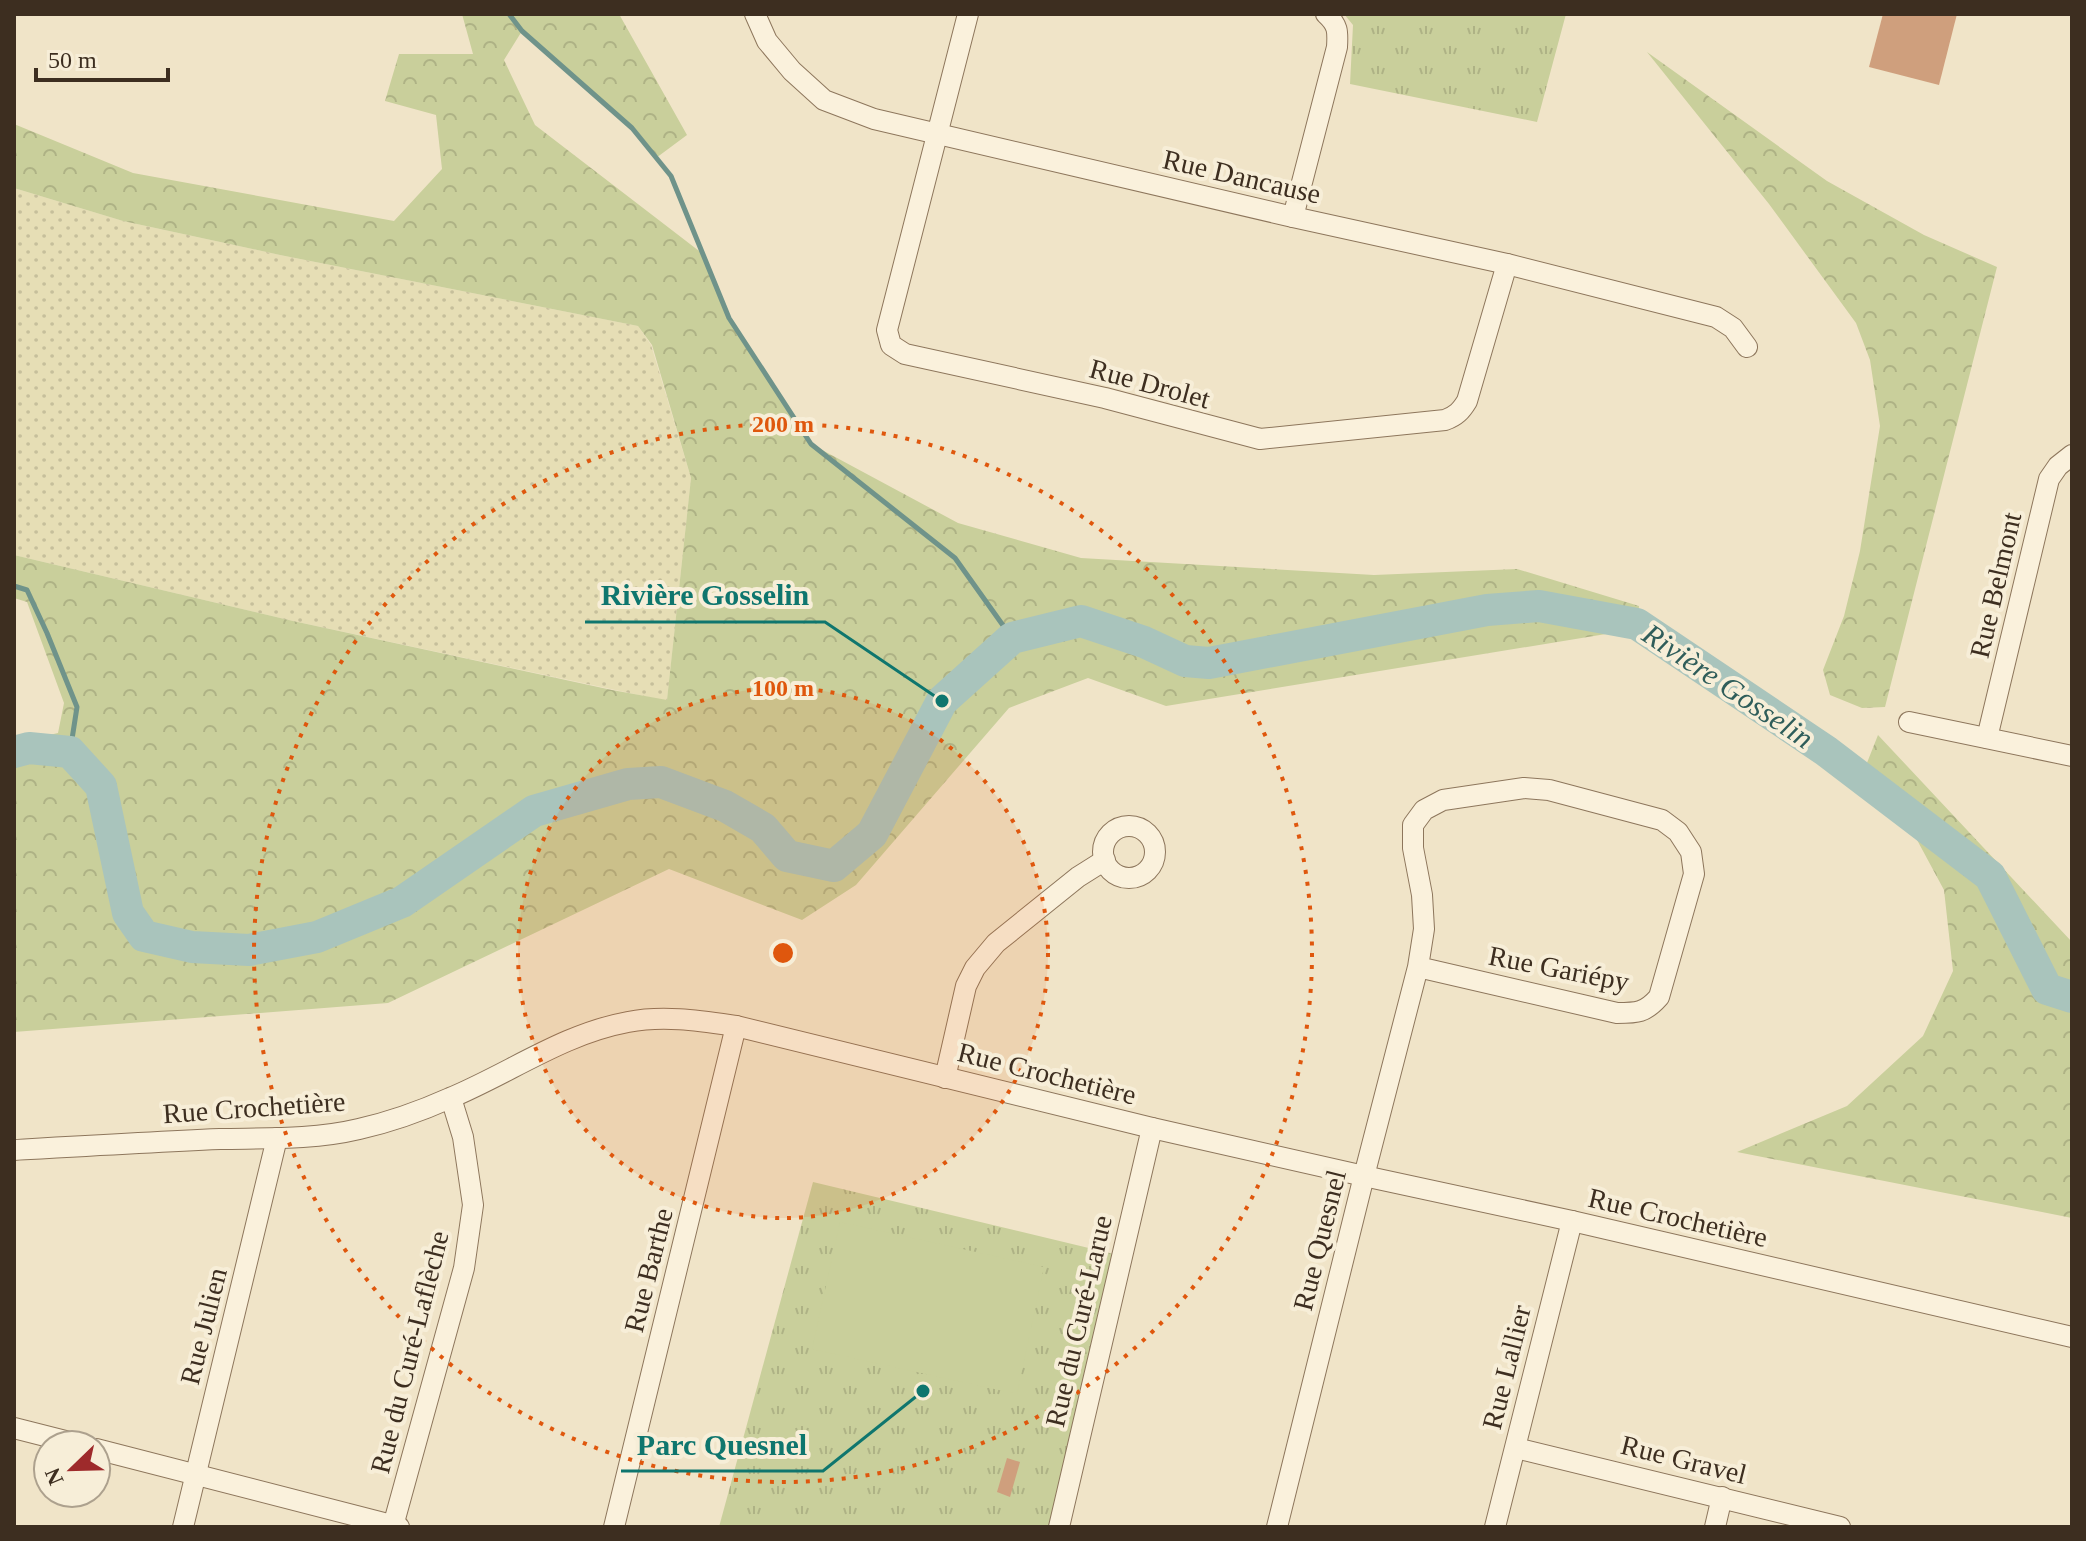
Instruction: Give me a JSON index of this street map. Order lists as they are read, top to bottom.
{
  "streets": {
    "street": [
      "Rue Dancause",
      "Rue Drolet",
      "Rue Belmont",
      "Rue Gariépy",
      "Rue Crochetière",
      "Rue Quesnel",
      "Rue Barthe",
      "Rue du Curé-Larue",
      "Rue Julien",
      "Rue du Curé-Laflèche",
      "Rue Lallier",
      "Rue Gravel"
    ]
  },
  "crossings": [
    ["Rue Dancause", "Rue Drolet"],
    ["Rue Gariépy", "Rue Quesnel"],
    ["Rue Crochetière", "Rue Quesnel"],
    ["Rue Crochetière", "Rue Barthe"],
    ["Rue Crochetière", "Rue du Curé-Larue"],
    ["Rue Crochetière", "Rue Julien"],
    ["Rue Crochetière", "Rue du Curé-Laflèche"],
    ["Rue Crochetière", "Rue Lallier"],
    ["Rue Lallier", "Rue Gravel"]
  ],
  "water": ["Rivière Gosselin"],
  "places": ["Rivière Gosselin", "Parc Quesnel"],
  "scale_bar": "50 m",
  "north": "bottom left",
  "rings": ["200 m", "100 m"]
}
